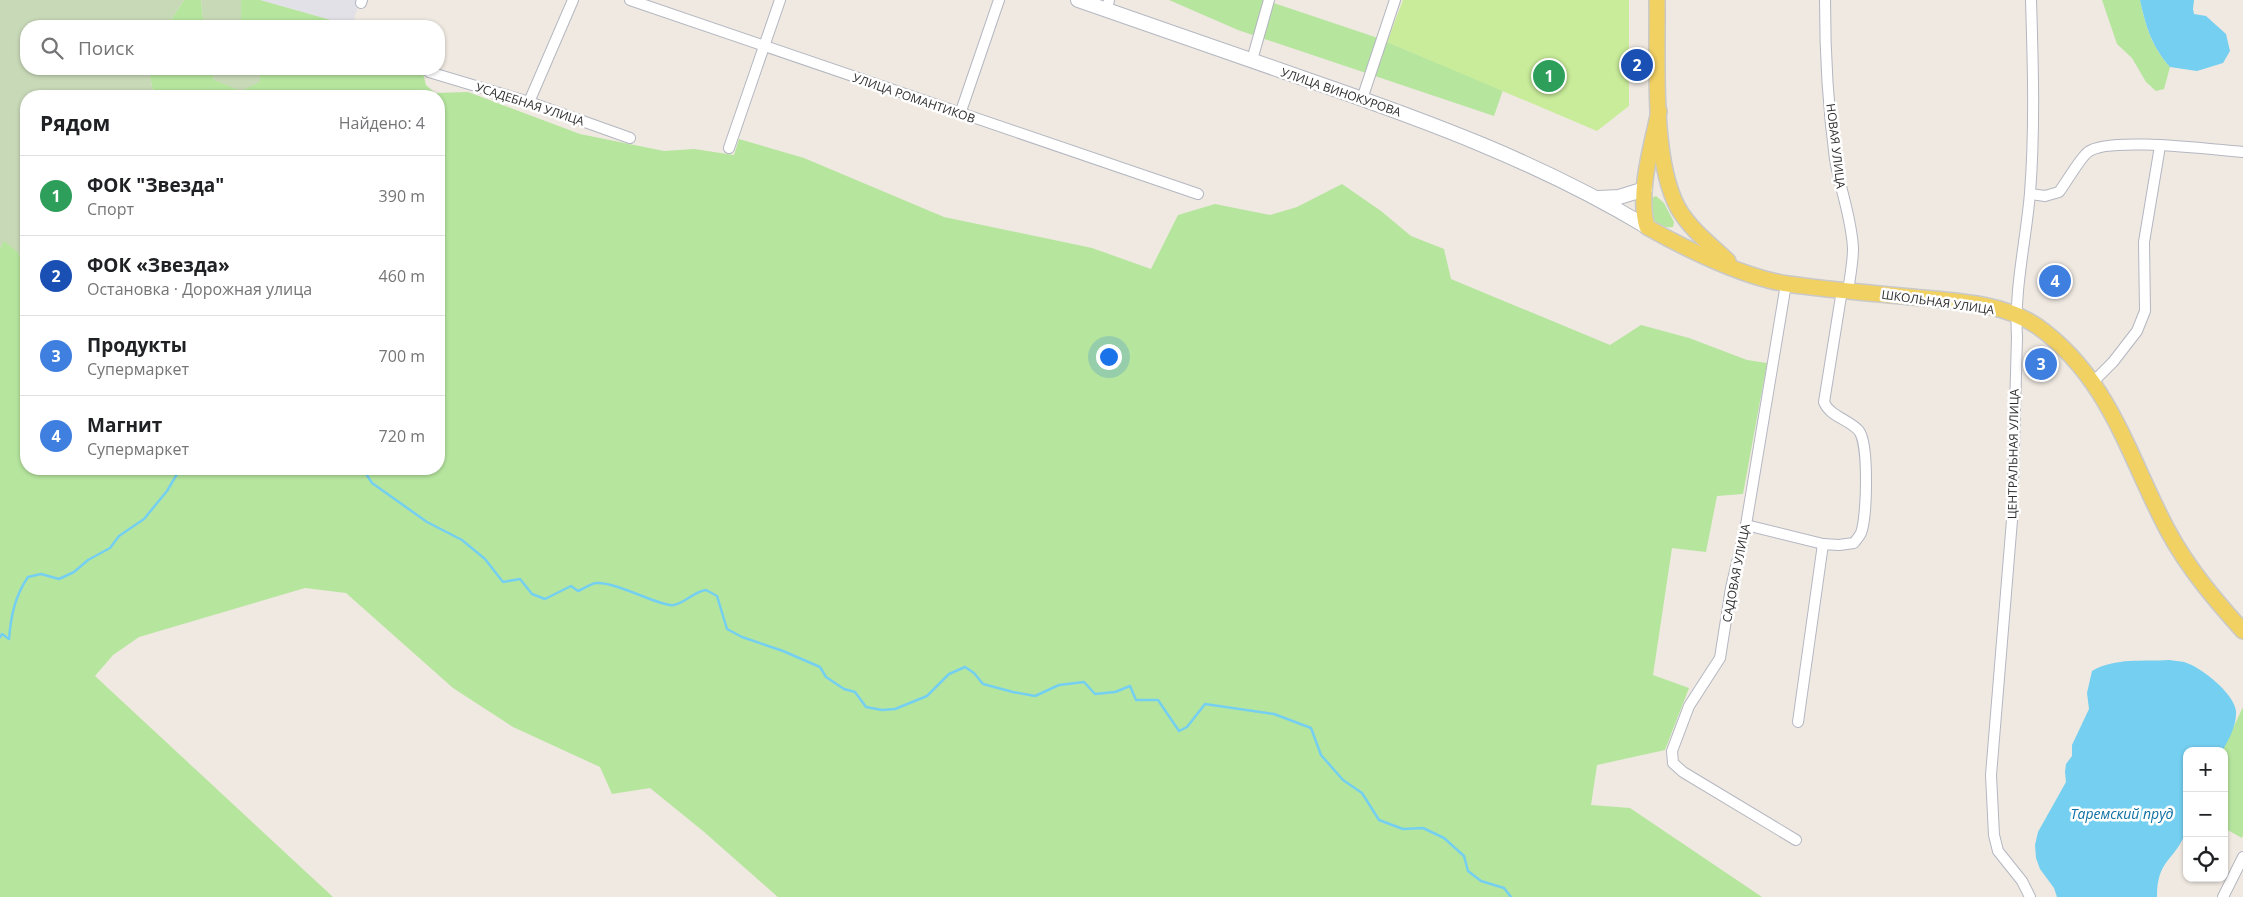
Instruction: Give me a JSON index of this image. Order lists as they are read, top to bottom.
{
  "streets": {
    "main road": ["УЛИЦА ВИНОКУРОВА", "ШКОЛЬНАЯ УЛИЦА"],
    "street": [
      "УЛИЦА РОМАНТИКОВ",
      "УСАДЕБНАЯ УЛИЦА",
      "НОВАЯ УЛИЦА",
      "ЦЕНТРАЛЬНАЯ УЛИЦА",
      "САДОВАЯ УЛИЦА"
    ]
  },
  "crossings": [
    ["НОВАЯ УЛИЦА", "ШКОЛЬНАЯ УЛИЦА"],
    ["ШКОЛЬНАЯ УЛИЦА", "ЦЕНТРАЛЬНАЯ УЛИЦА"],
    ["ШКОЛЬНАЯ УЛИЦА", "САДОВАЯ УЛИЦА"]
  ],
  "water": ["Таремский пруд"],
  "page": {
    "search": "Поиск",
    "pins": [
      "2",
      "1",
      "4",
      "3"
    ],
    "heading": ["Рядом", "Найдено: 4"],
    "list": [
      {
        "mark": "1",
        "name": "ФОК \"Звезда\"",
        "note": "Спорт",
        "value": "390 m"
      },
      {
        "mark": "2",
        "name": "ФОК «Звезда»",
        "note": "Остановка · Дорожная улица",
        "value": "460 m"
      },
      {
        "mark": "3",
        "name": "Продукты",
        "note": "Супермаркет",
        "value": "700 m"
      },
      {
        "mark": "4",
        "name": "Магнит",
        "note": "Супермаркет",
        "value": "720 m"
      }
    ],
    "map_buttons": ["+", "−"]
  }
}
